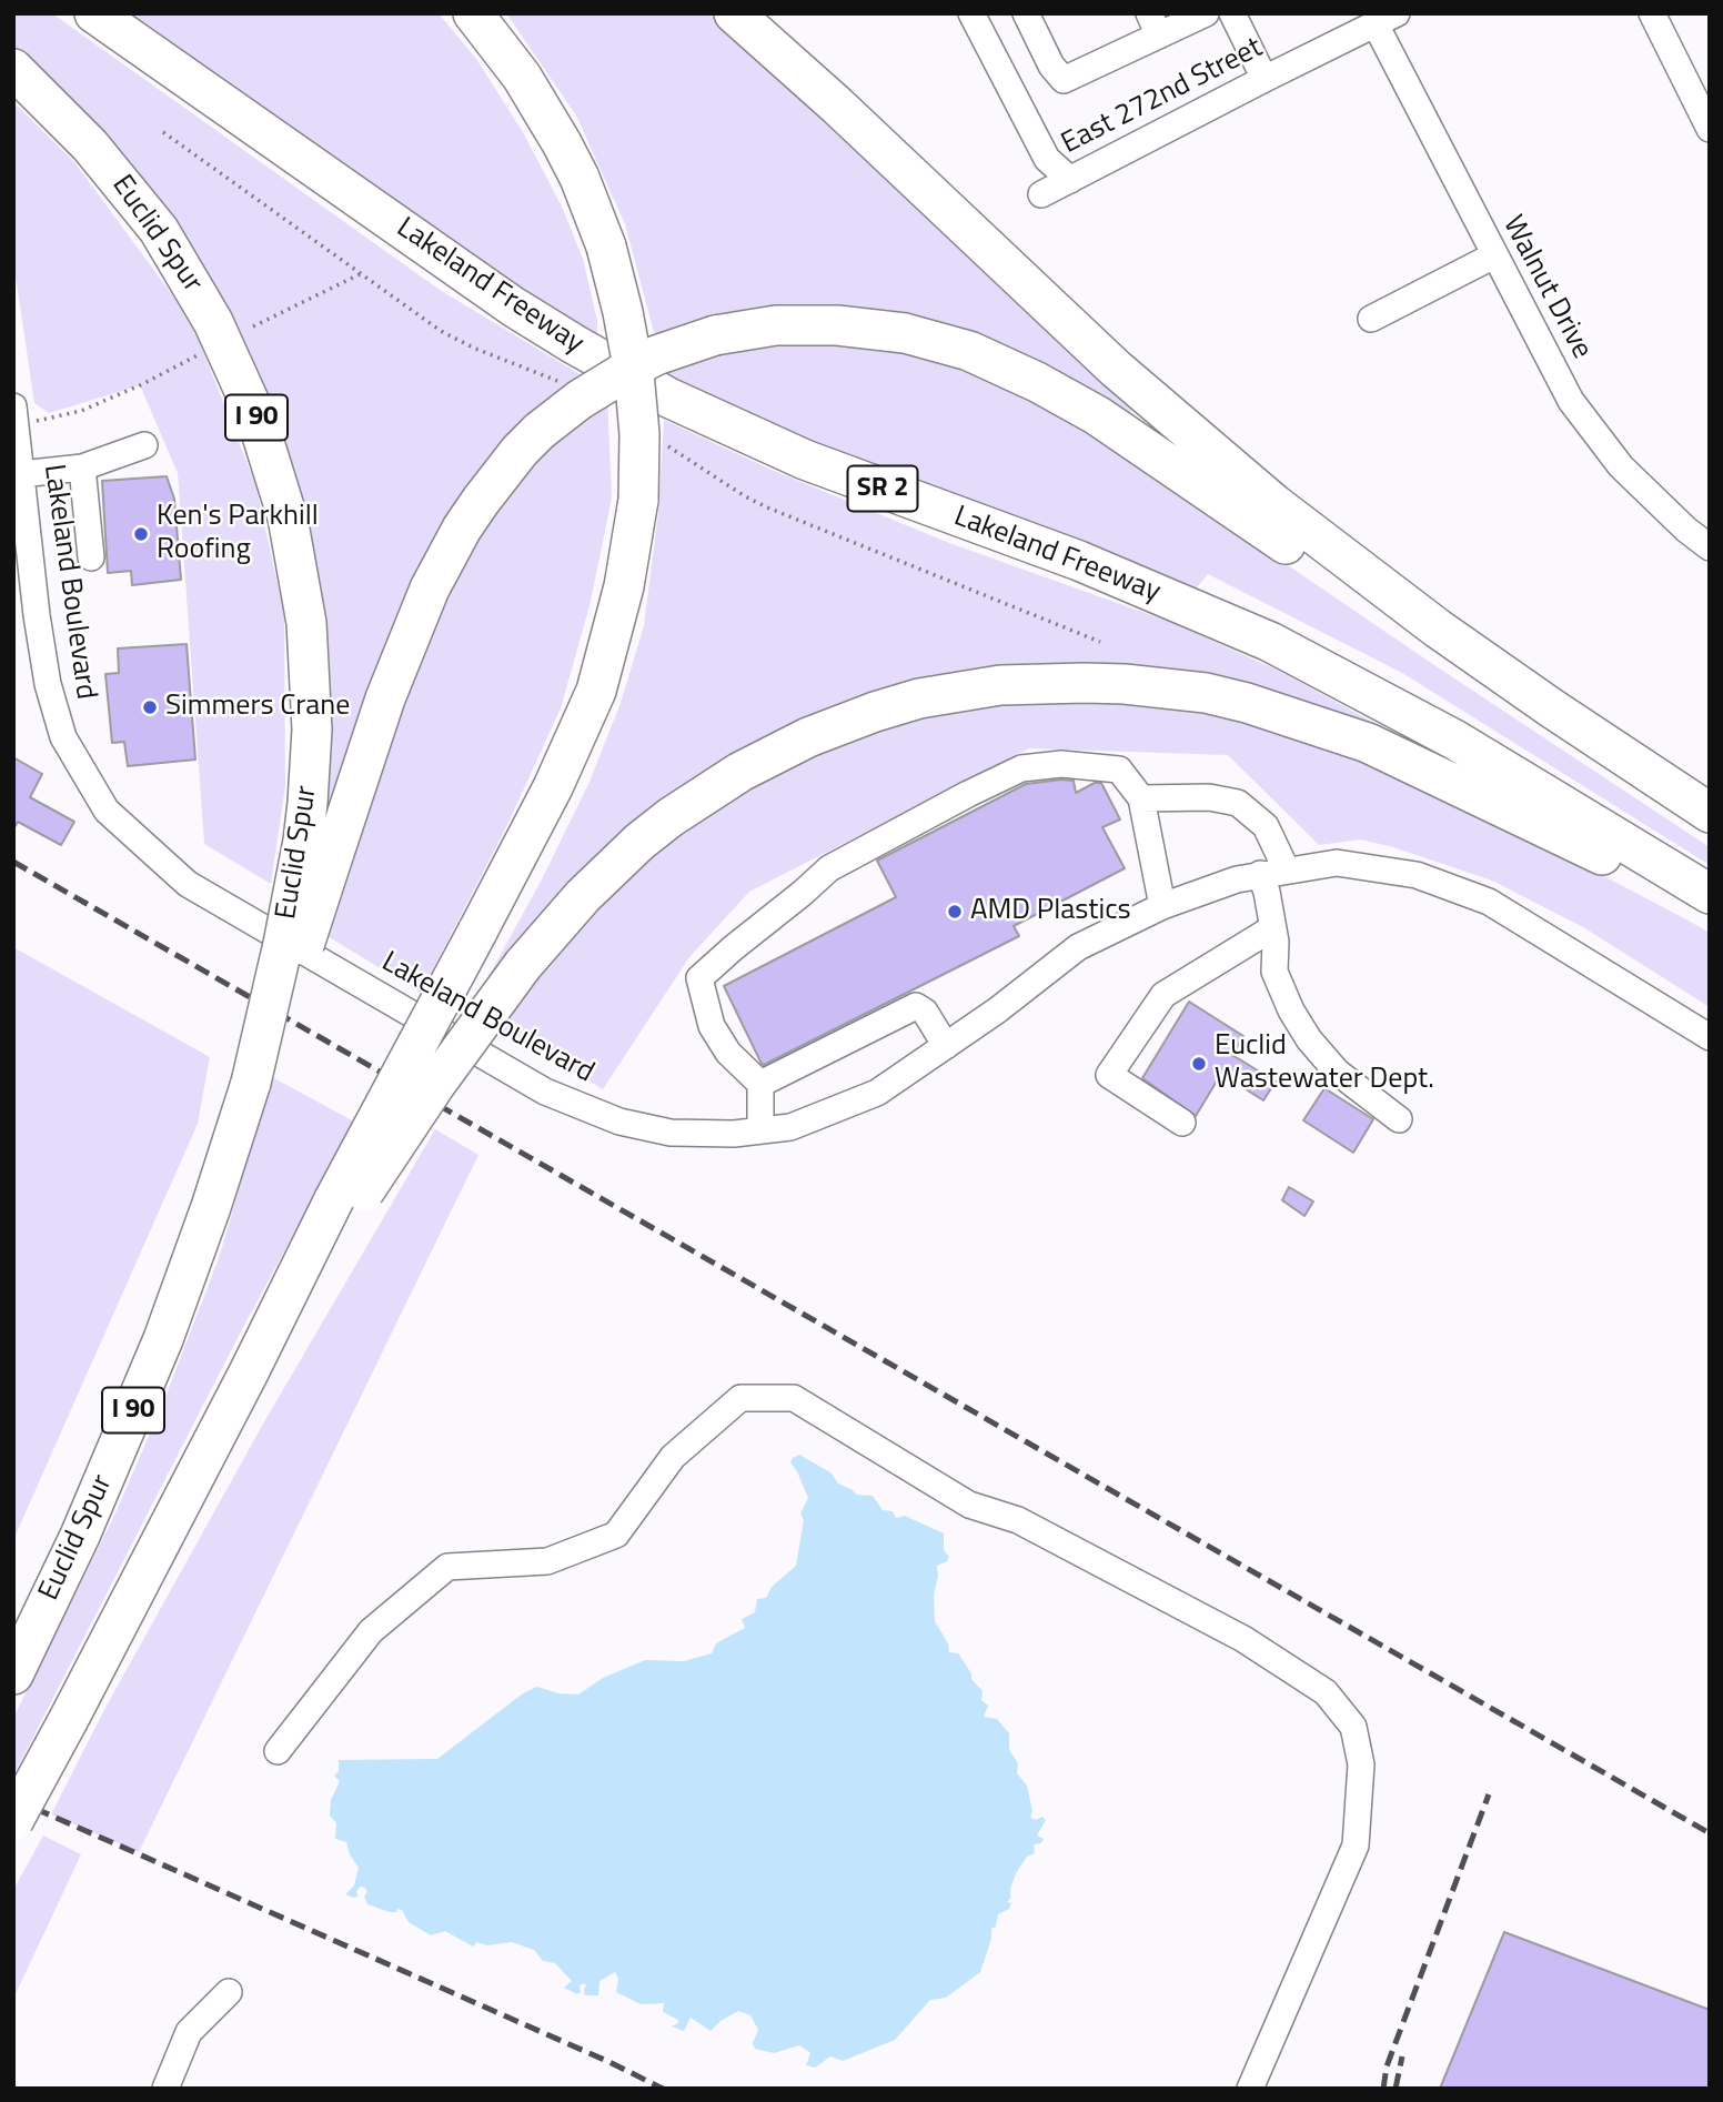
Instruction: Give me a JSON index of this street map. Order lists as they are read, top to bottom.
{
  "streets": {
    "highway": [
      "Euclid Spur",
      "Lakeland Freeway",
      "I 90",
      "SR 2"
    ],
    "street": ["East 272nd Street", "Walnut Drive", "Lakeland Boulevard"]
  },
  "crossings": [
    ["East 272nd Street", "Walnut Drive"]
  ],
  "places": [
    "Ken's Parkhill Roofing",
    "Simmers Crane",
    "AMD Plastics",
    "Euclid Wastewater Dept."
  ]
}
